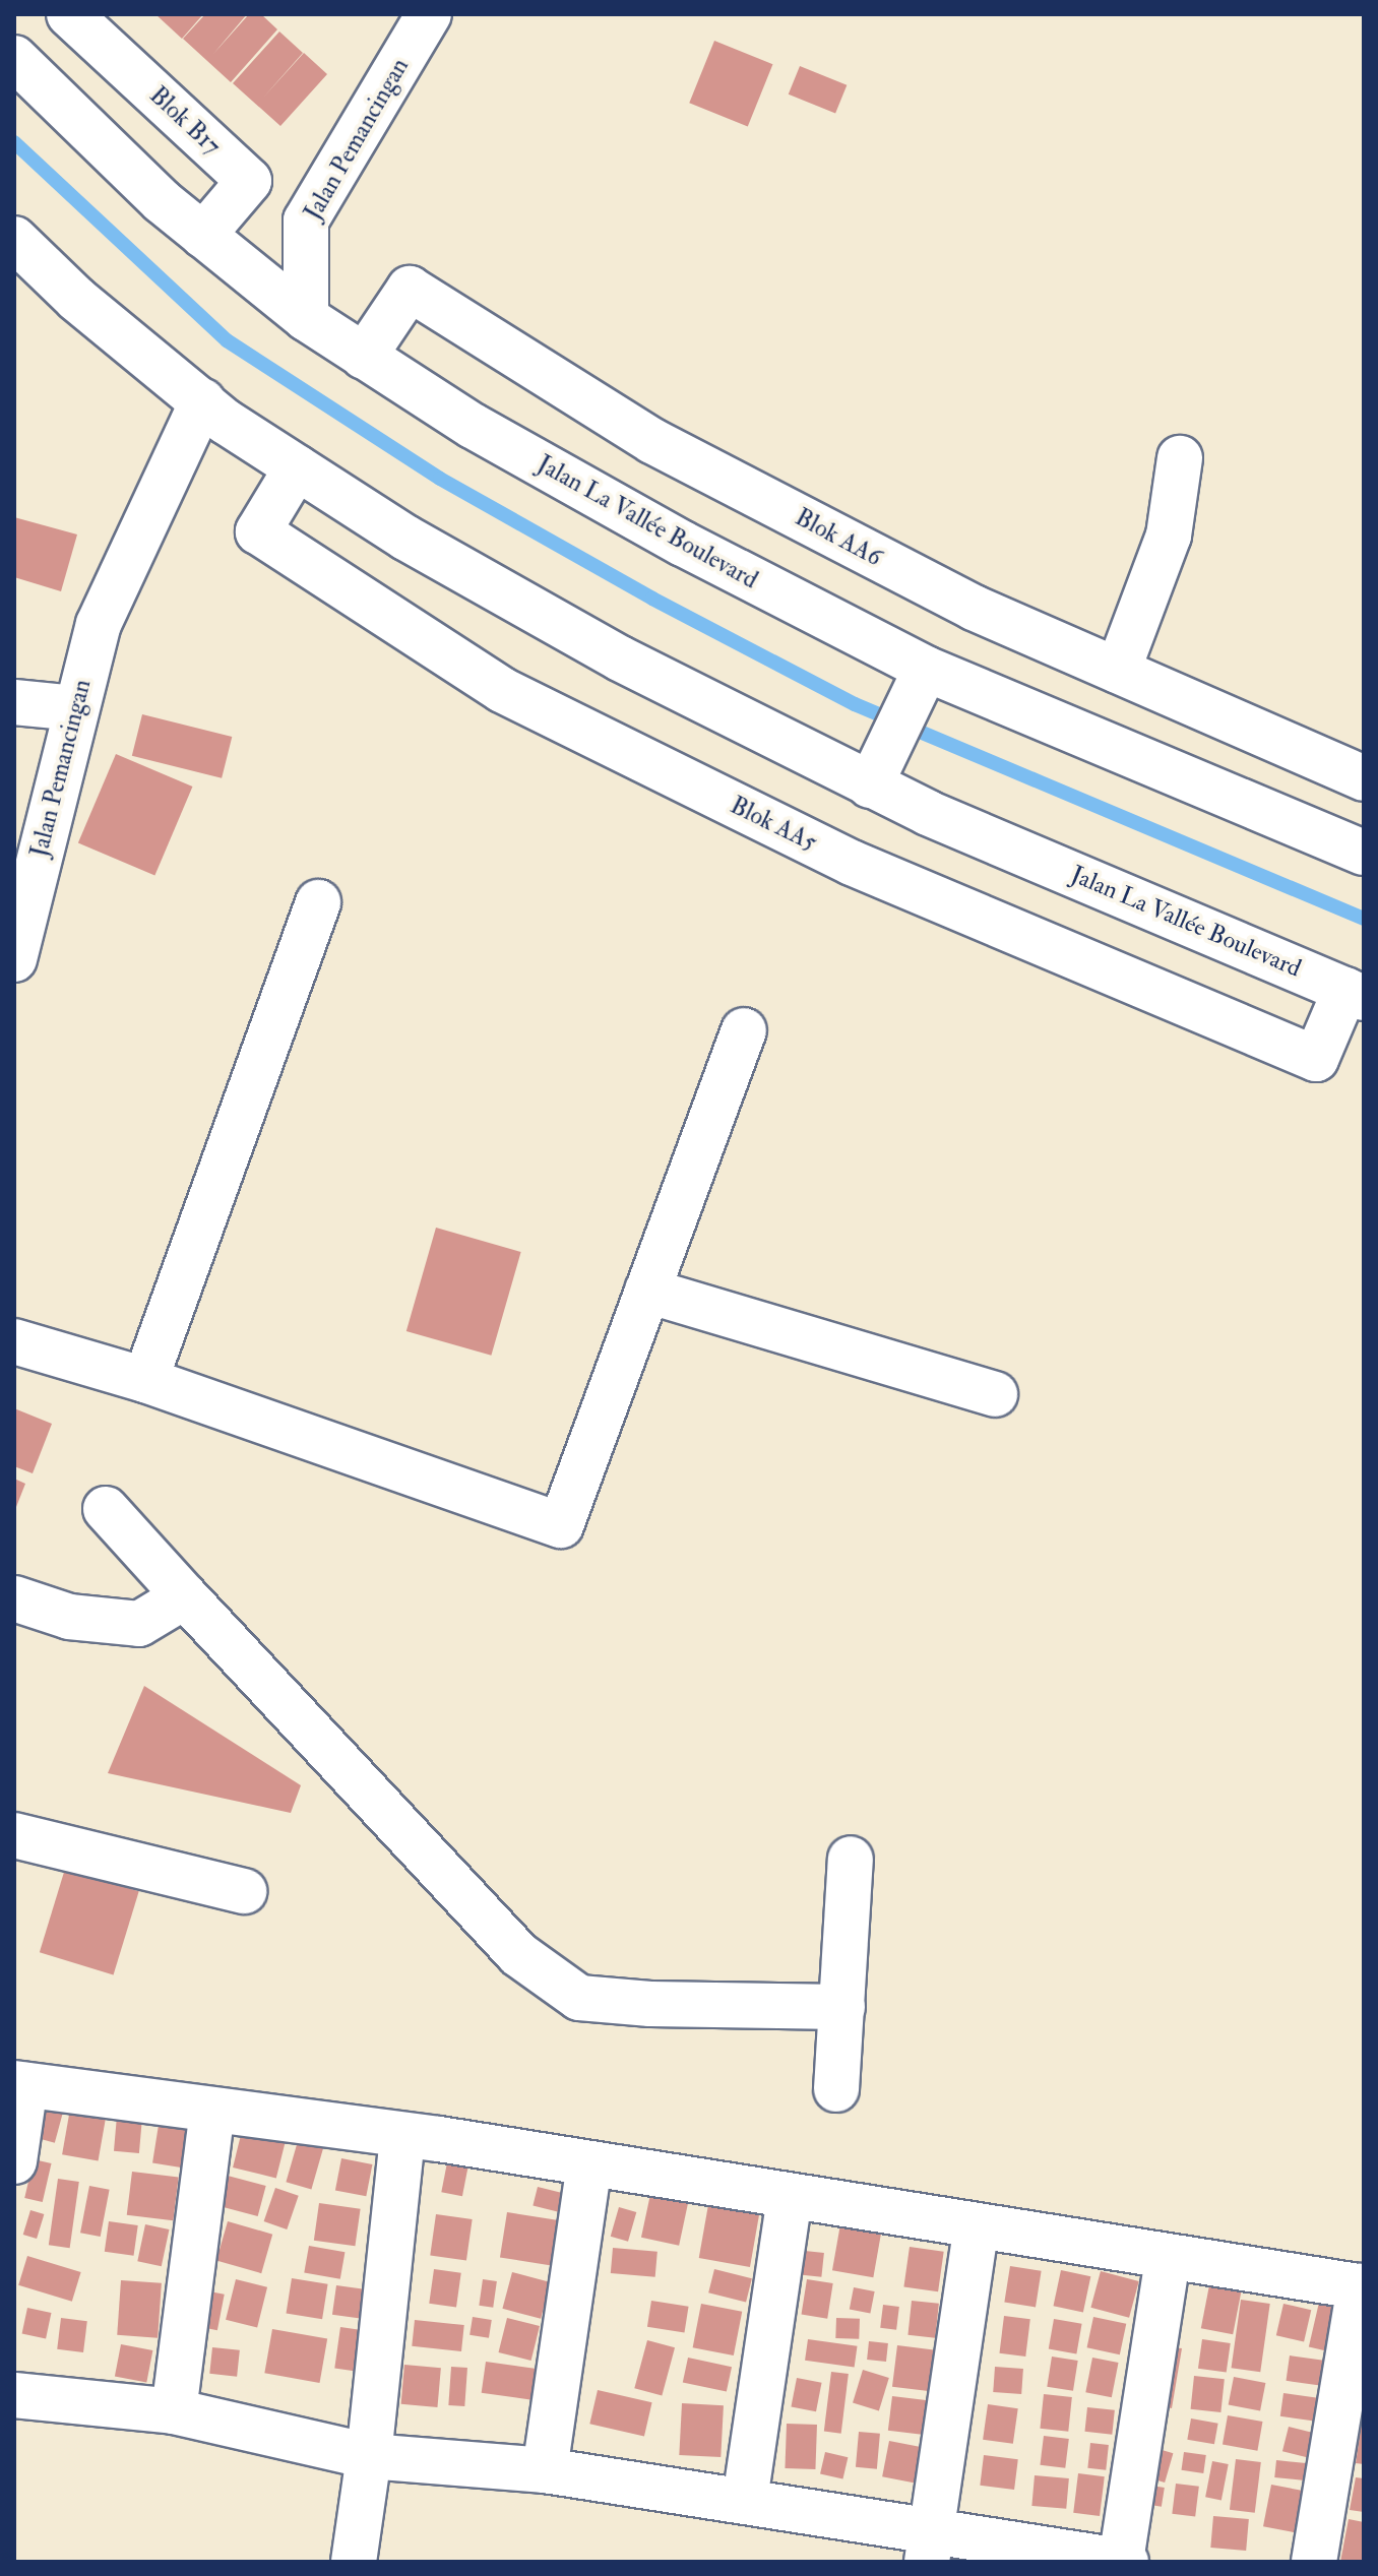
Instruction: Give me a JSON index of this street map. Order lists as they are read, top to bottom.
{
  "streets": {
    "street": [
      "Blok B17",
      "Jalan Pemancingan",
      "Jalan La Vallée Boulevard",
      "Blok AA6",
      "Blok AA5"
    ]
  },
  "crossings": [
    ["Blok B17", "Jalan La Vallée Boulevard"],
    ["Jalan Pemancingan", "Jalan La Vallée Boulevard"],
    ["Jalan La Vallée Boulevard", "Blok AA6"],
    ["Jalan La Vallée Boulevard", "Blok AA5"]
  ]
}
